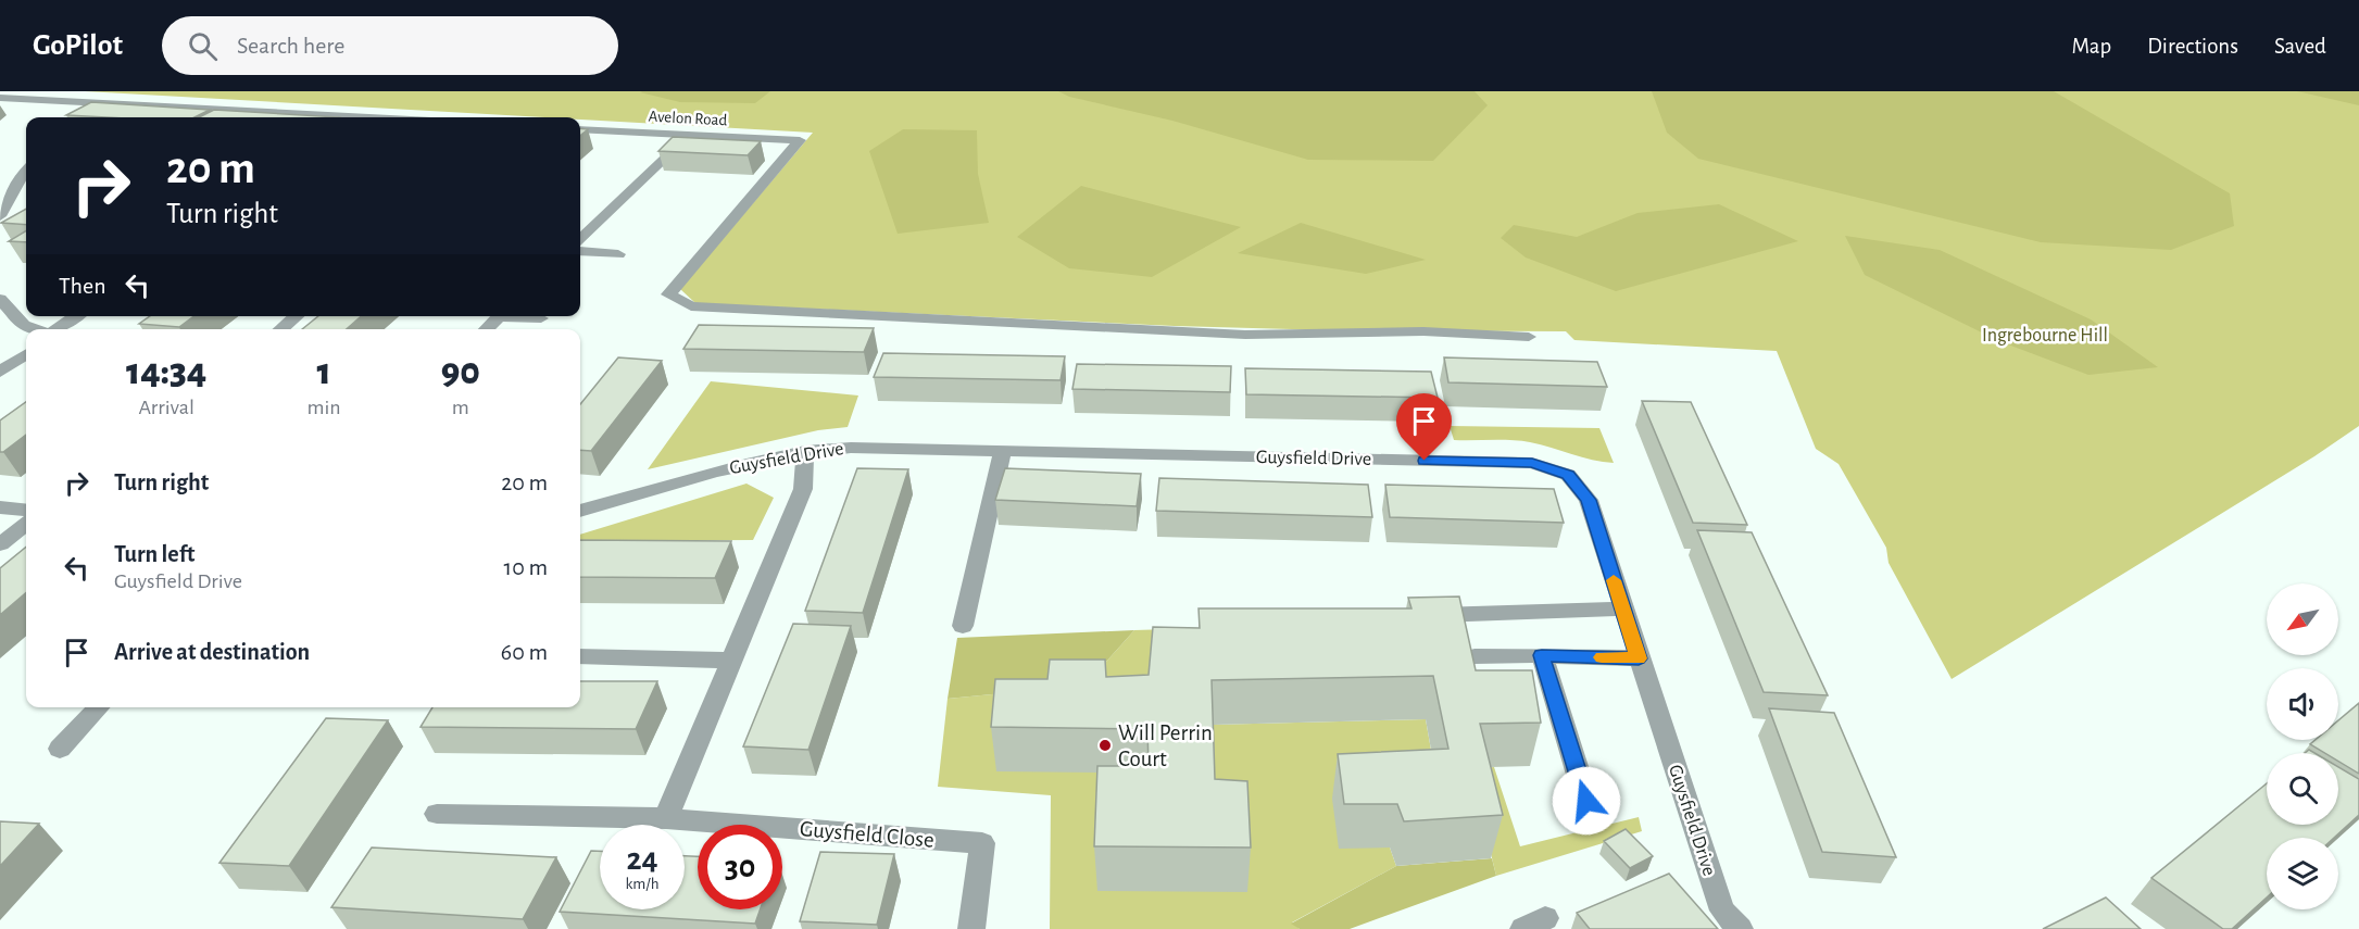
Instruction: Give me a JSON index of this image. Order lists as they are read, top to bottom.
{
  "streets": {
    "street": ["Avelon Road", "Guysfield Drive", "Guysfield Close"]
  },
  "parks": ["Ingrebourne Hill"],
  "places": ["Will Perrin Court"],
  "north": "bottom left",
  "page": {
    "header": "GoPilot",
    "search": "Search here",
    "nav": ["Map", "Directions", "Saved"],
    "turn": ["20 m", "Turn right"],
    "then": "Then",
    "eta": [
      "14:34",
      "Arrival",
      "1",
      "min",
      "90",
      "m"
    ],
    "list": [
      {
        "name": "Turn right",
        "value": "20 m"
      },
      {
        "name": "Turn left",
        "note": "Guysfield Drive",
        "value": "10 m"
      },
      {
        "name": "Arrive at destination",
        "value": "60 m"
      }
    ],
    "speed": "24 km/h",
    "limit": "30"
  }
}
